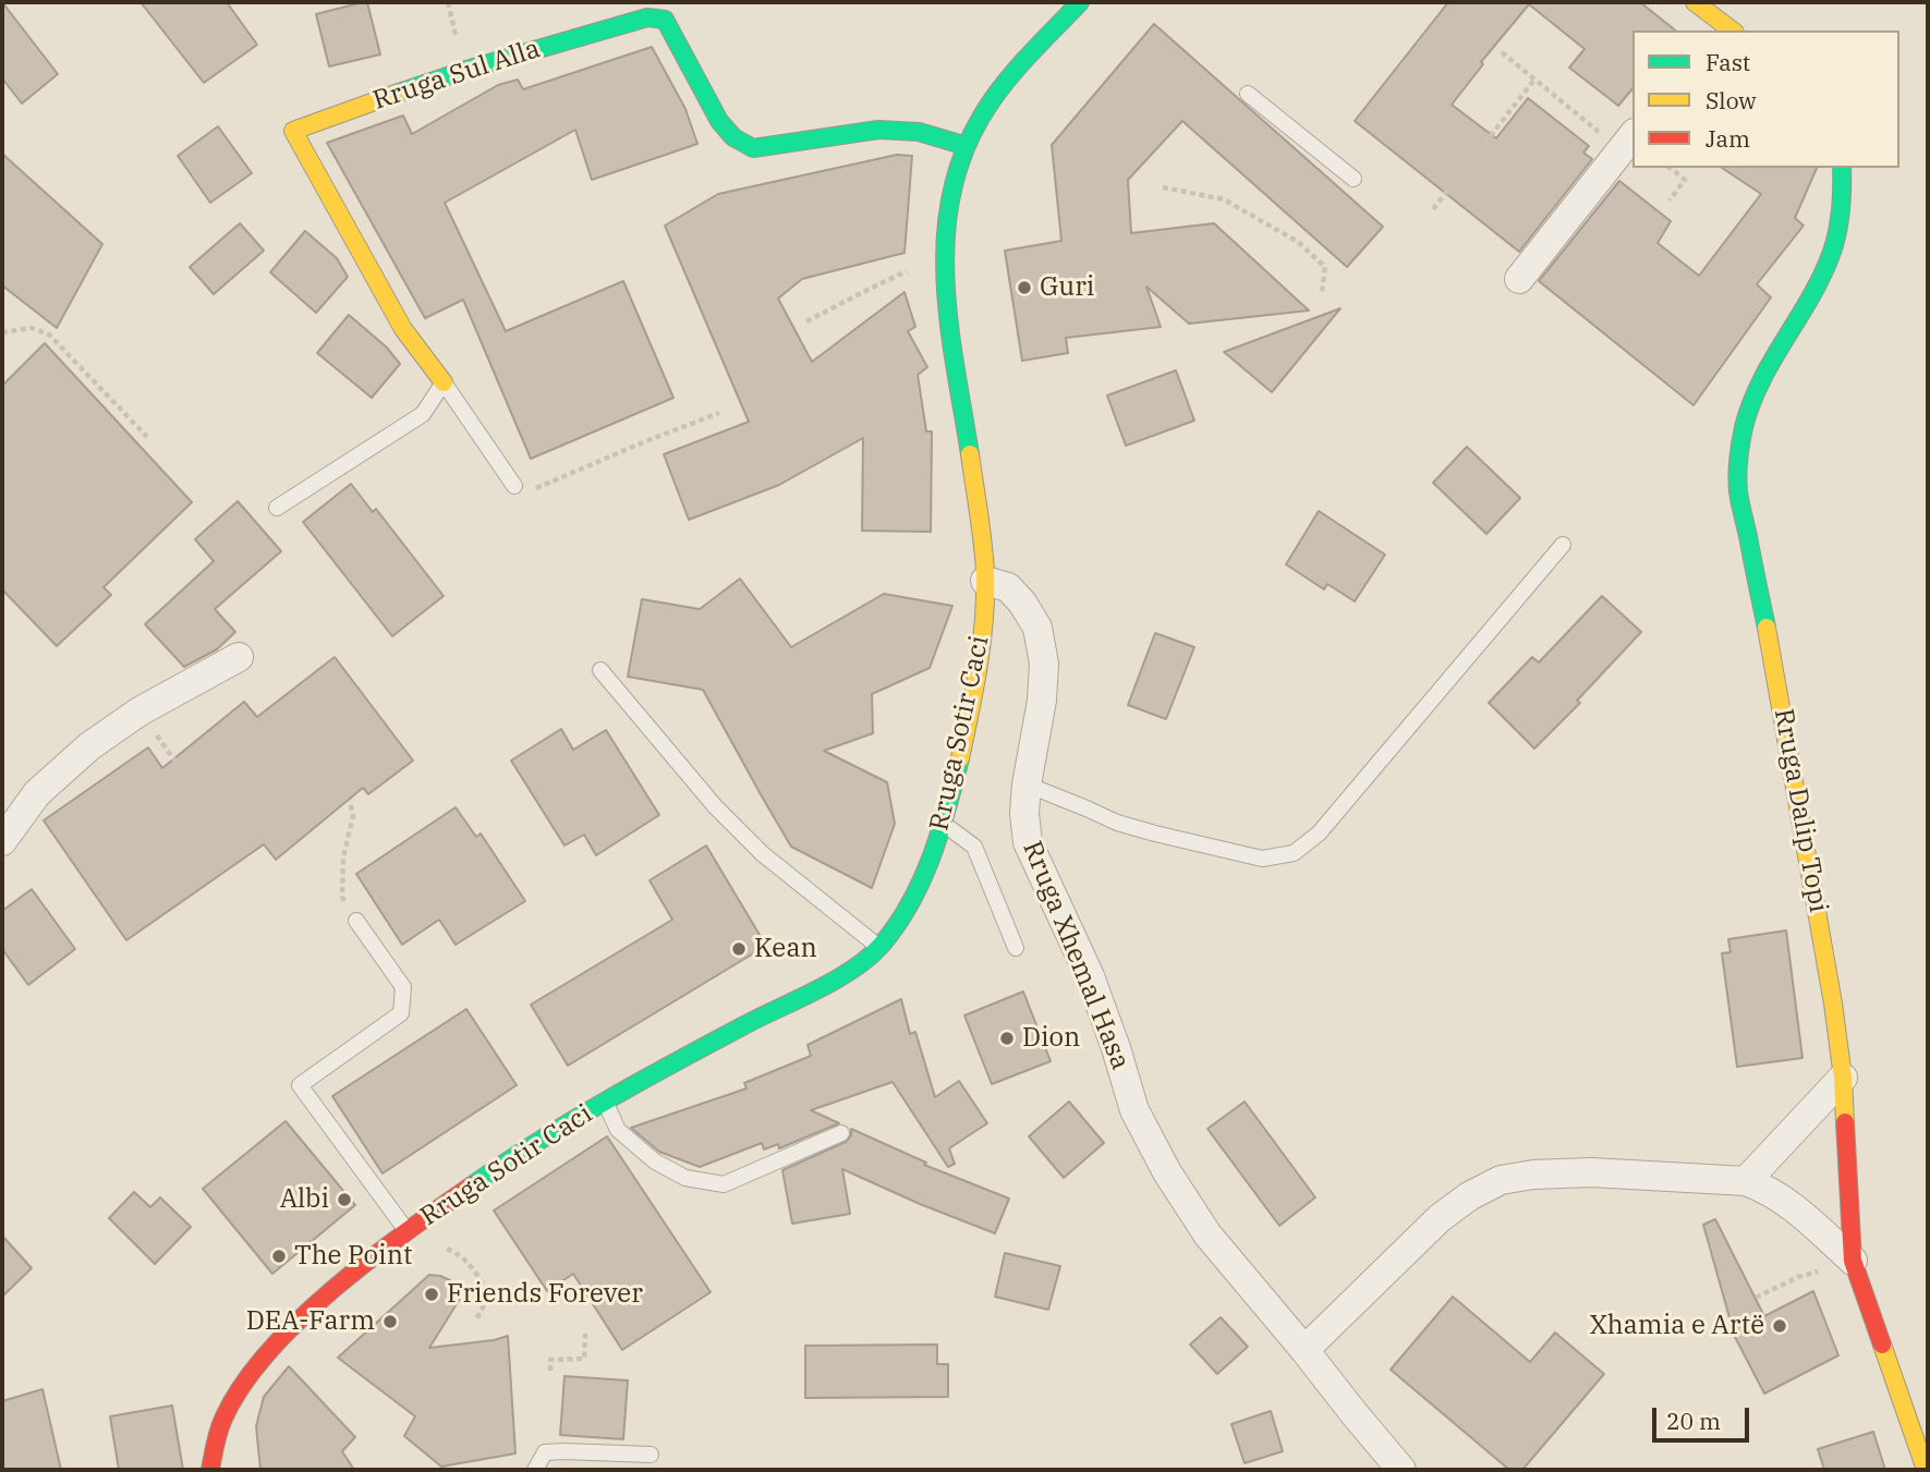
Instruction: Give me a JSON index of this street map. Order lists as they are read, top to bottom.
{
  "streets": {
    "street": [
      "Rruga Sul Alla",
      "Rruga Sotir Caci",
      "Rruga Dalip Topi",
      "Rruga Xhemal Hasa"
    ]
  },
  "crossings": [
    ["Rruga Sul Alla", "Rruga Sotir Caci"],
    ["Rruga Sotir Caci", "Rruga Xhemal Hasa"]
  ],
  "places": [
    "Guri",
    "Kean",
    "Dion",
    "Albi",
    "The Point",
    "Friends Forever",
    "DEA-Farm",
    "Xhamia e Artë"
  ],
  "legend": ["Fast", "Slow", "Jam"],
  "scale_bar": "20 m"
}
